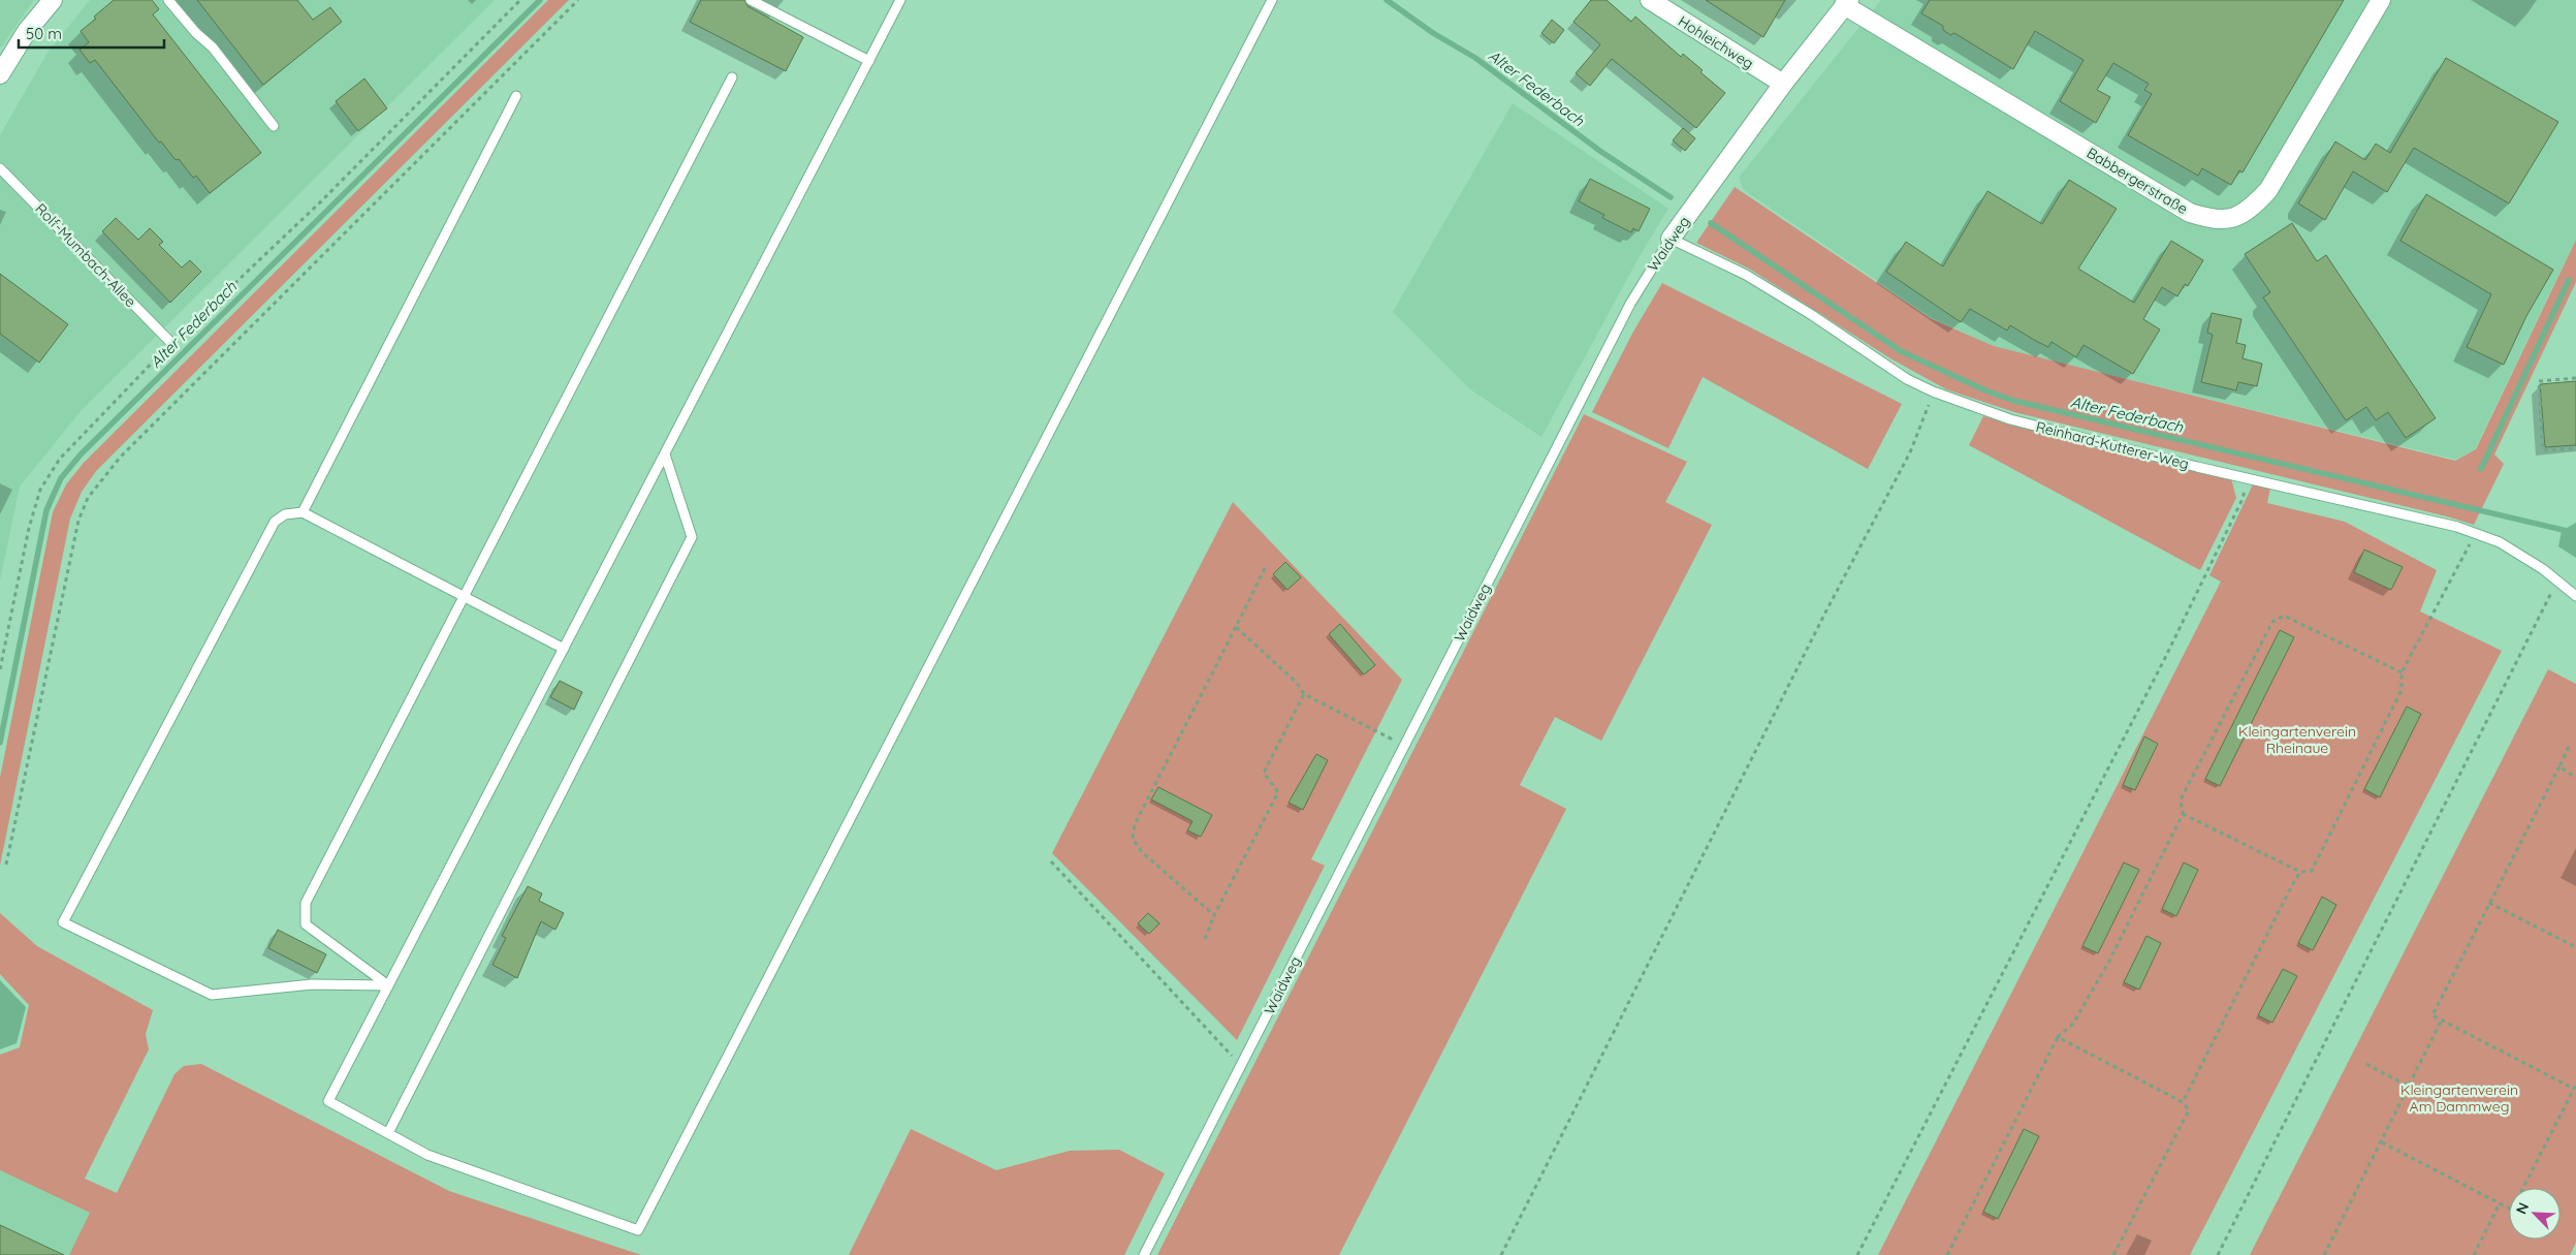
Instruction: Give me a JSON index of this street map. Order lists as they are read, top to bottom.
{
  "streets": {
    "street": ["Hohleichweg", "Babbergerstraße", "Waidweg"],
    "lane": ["Rolf-Mumbach-Allee", "Reinhard-Kutterer-Weg"]
  },
  "crossings": [
    ["Hohleichweg", "Waidweg"],
    ["Babbergerstraße", "Waidweg"],
    ["Waidweg", "Reinhard-Kutterer-Weg"]
  ],
  "water": ["Alter Federbach"],
  "parks": ["Kleingartenverein Rheinaue", "Kleingartenverein Am Dammweg"],
  "scale_bar": "50 m",
  "north": "top left"
}
